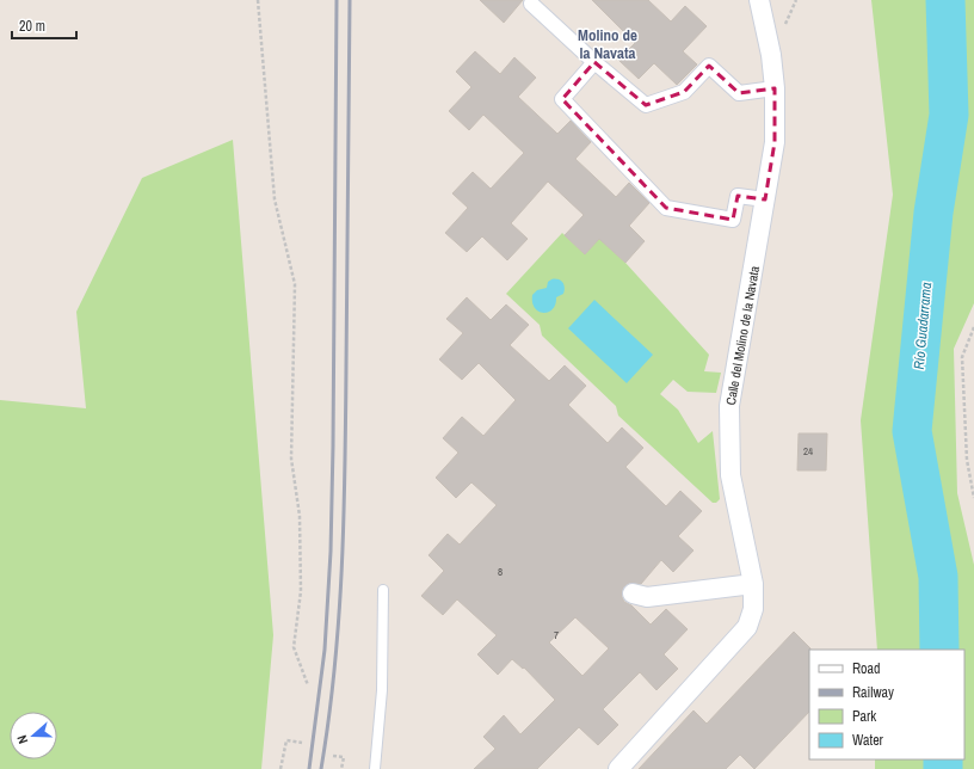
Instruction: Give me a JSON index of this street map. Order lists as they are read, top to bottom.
{
  "streets": {
    "street": ["Calle del Molino de la Navata"]
  },
  "districts": ["Molino de la Navata"],
  "water": ["Río Guadarrama"],
  "house_numbers": ["24", "8", "7"],
  "legend": [
    "Road",
    "Railway",
    "Park",
    "Water"
  ],
  "scale_bar": "20 m",
  "north": "left"
}
